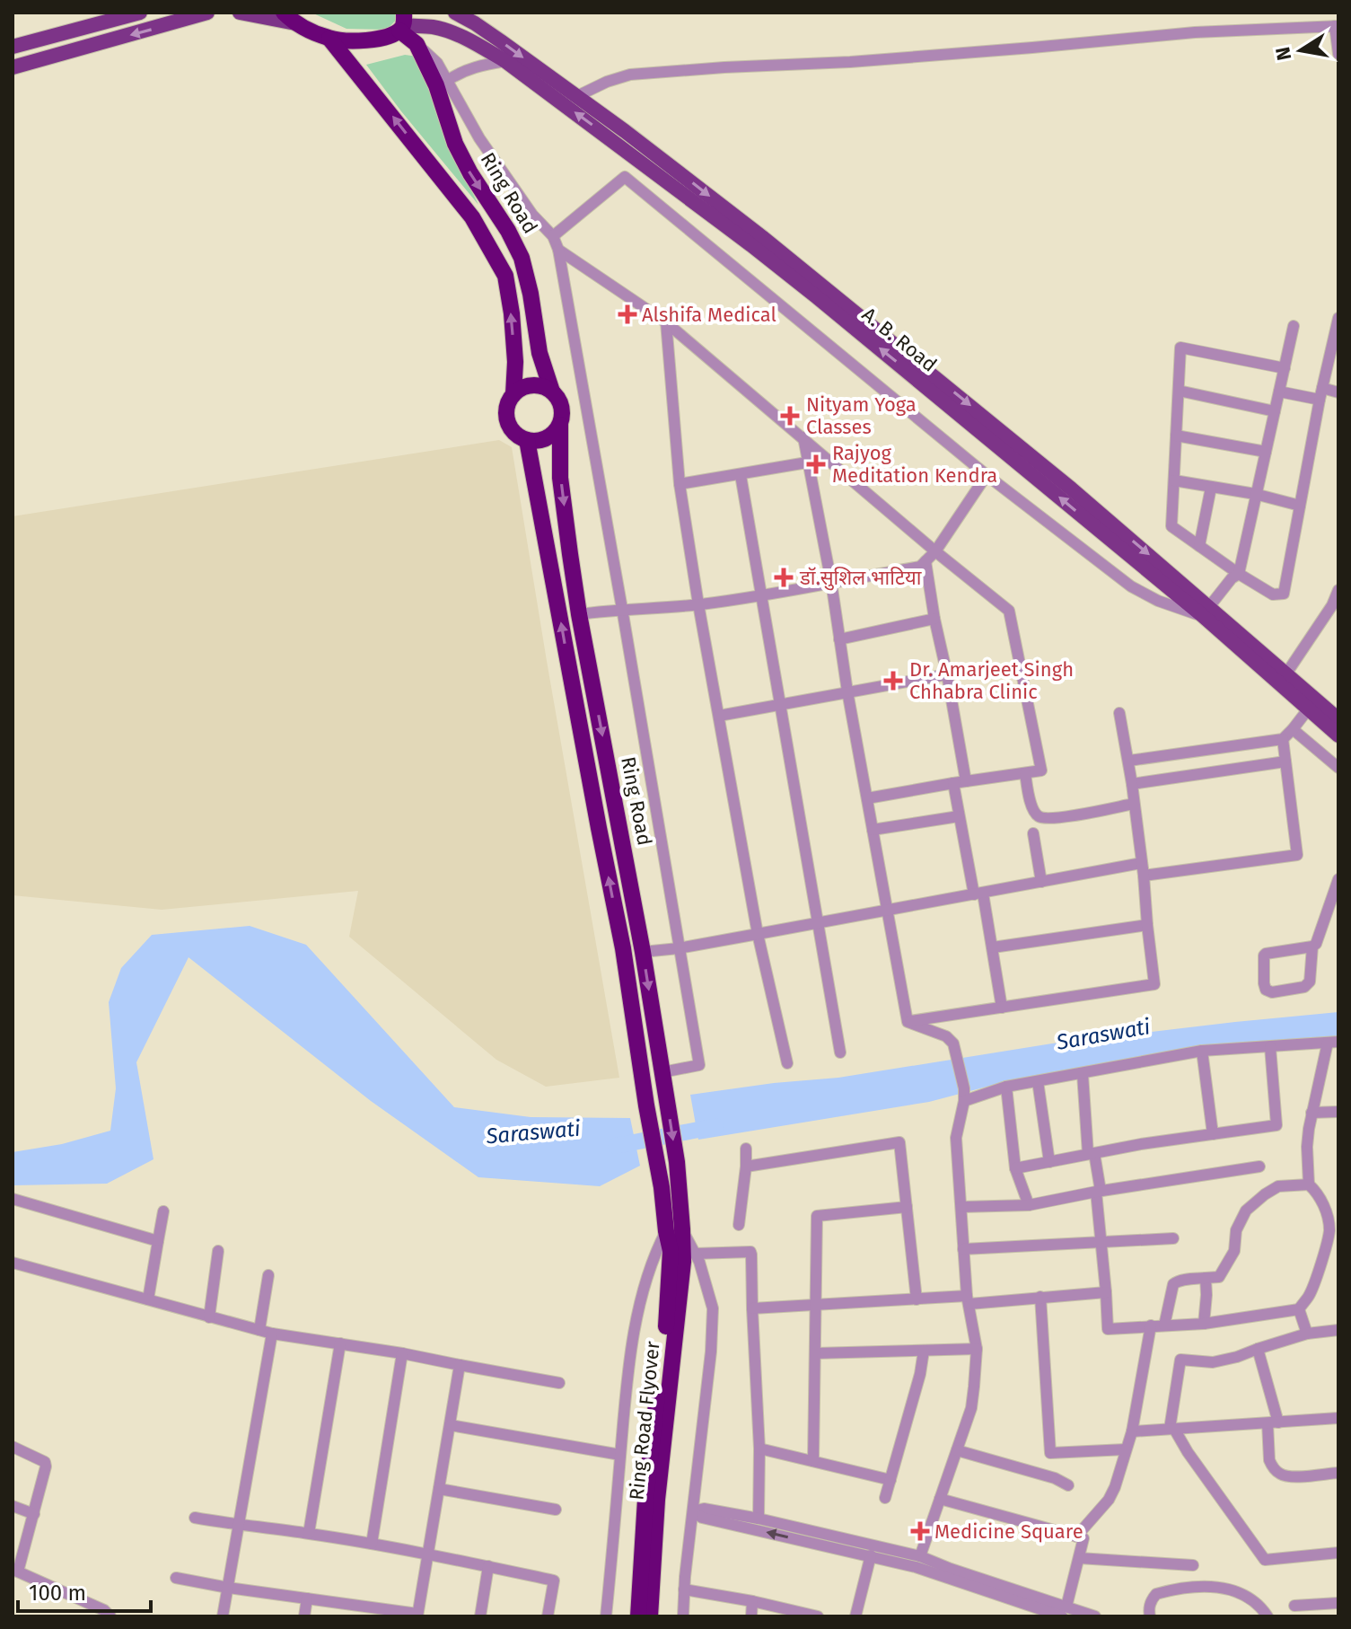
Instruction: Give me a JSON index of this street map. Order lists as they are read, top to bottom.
{
  "streets": {
    "highway": ["Ring Road", "Ring Road Flyover"],
    "main road": ["A. B. Road"]
  },
  "crossings": [
    ["Ring Road", "A. B. Road"],
    ["Ring Road", "Ring Road Flyover"]
  ],
  "water": ["Saraswati"],
  "places": {
    "health": [
      "Alshifa Medical",
      "Nityam Yoga Classes",
      "Rajyog Meditation Kendra",
      "डॉ.सुशिल भाटिया",
      "Dr. Amarjeet Singh Chhabra Clinic",
      "Medicine Square"
    ]
  },
  "scale_bar": "100 m",
  "north": "left"
}
